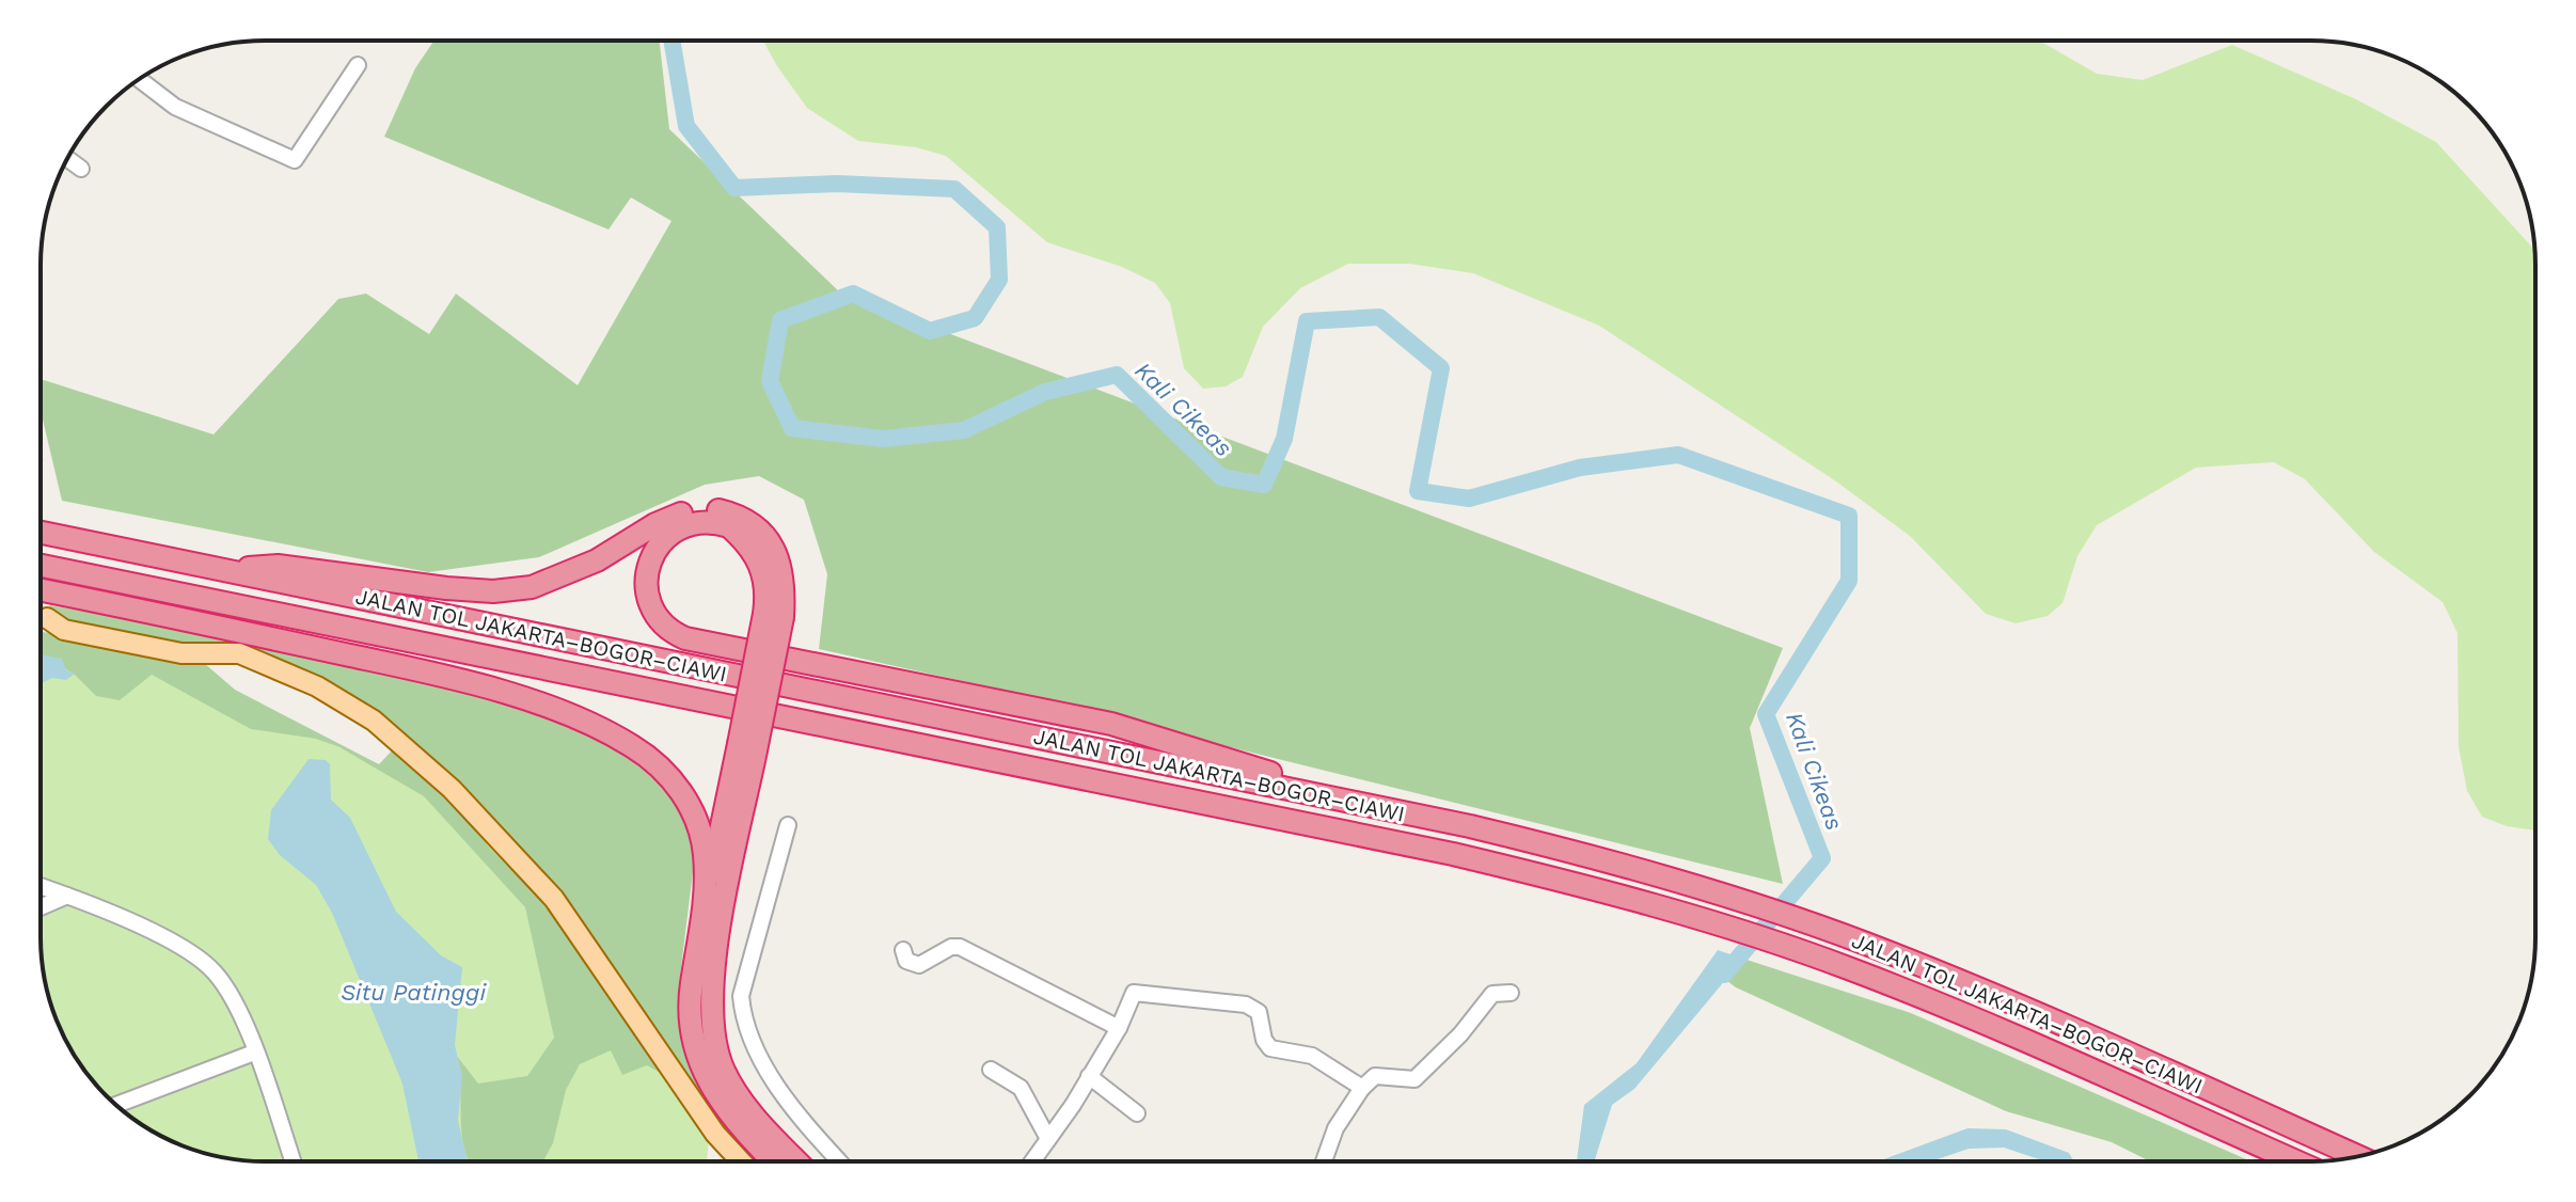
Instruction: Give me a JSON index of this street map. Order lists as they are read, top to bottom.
{
  "streets": {
    "highway": ["JALAN TOL JAKARTA–BOGOR–CIAWI"]
  },
  "water": ["Kali Cikeas", "Situ Patinggi"]
}
